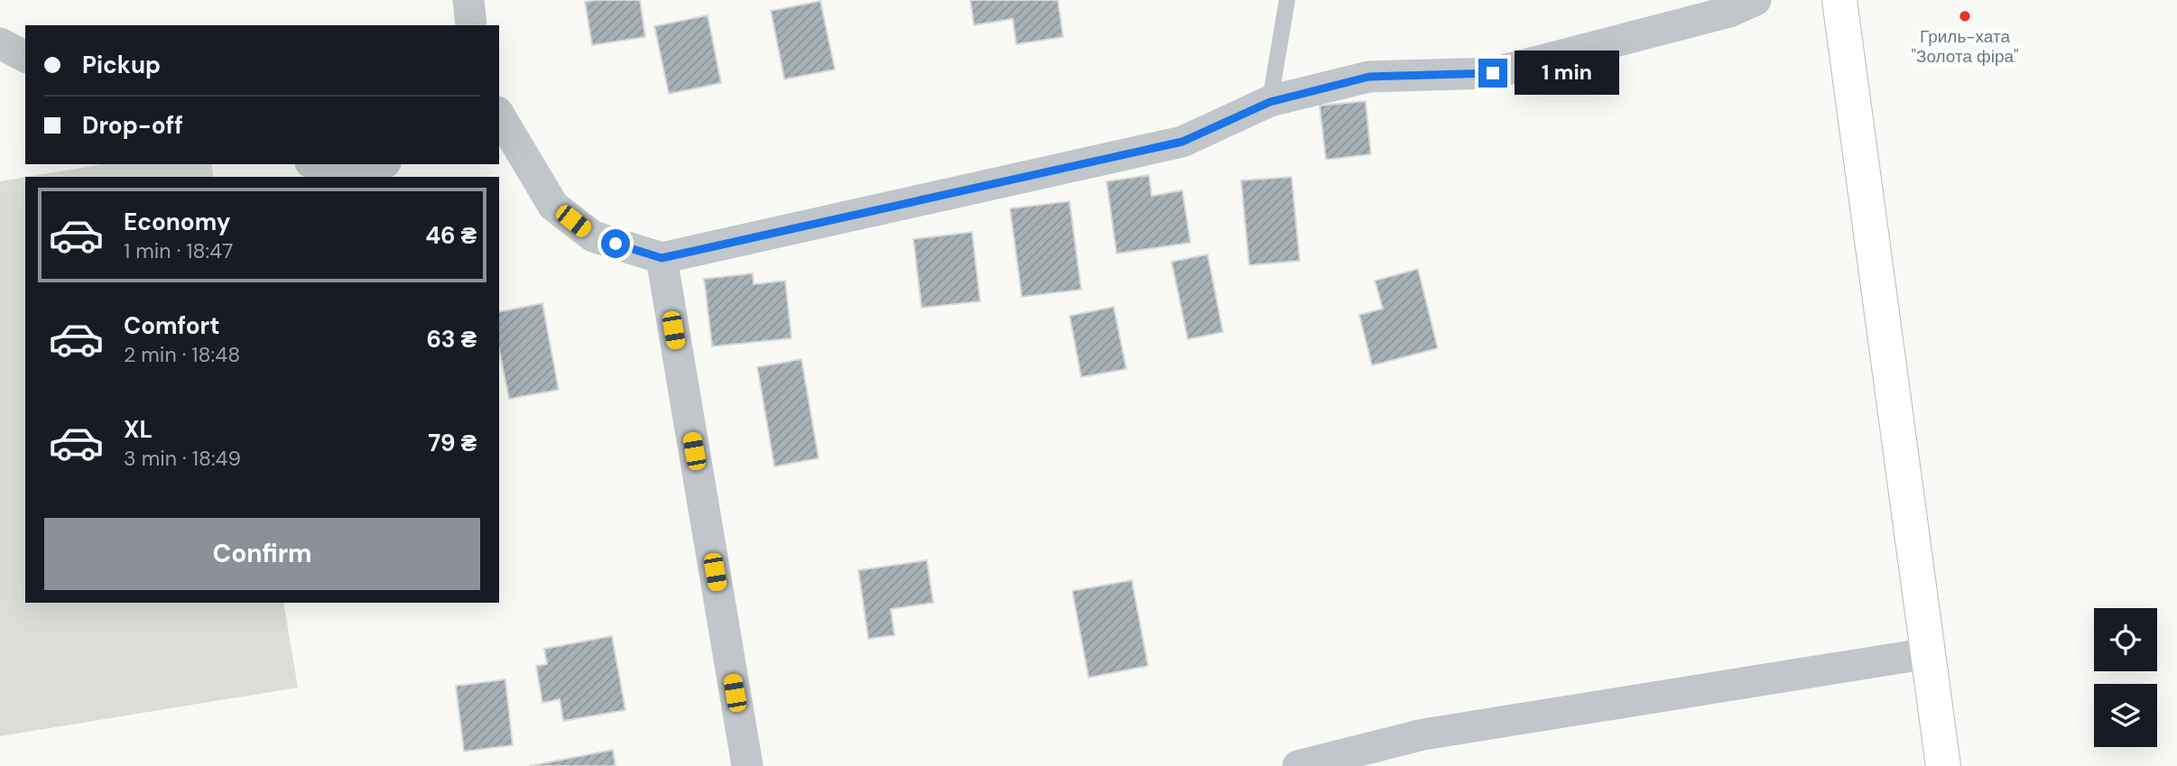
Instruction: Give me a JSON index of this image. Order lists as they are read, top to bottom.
{
  "places": ["Гриль-хата \"Золота фіра\""],
  "page": {
    "banner": ["Pickup", "Drop-off"],
    "bubble": "1 min",
    "list": [
      {
        "name": "Economy",
        "note": "1 min · 18:47",
        "value": "46 ₴"
      },
      {
        "name": "Comfort",
        "note": "2 min · 18:48",
        "value": "63 ₴"
      },
      {
        "name": "XL",
        "note": "3 min · 18:49",
        "value": "79 ₴"
      }
    ],
    "buttons": "Confirm"
  }
}
